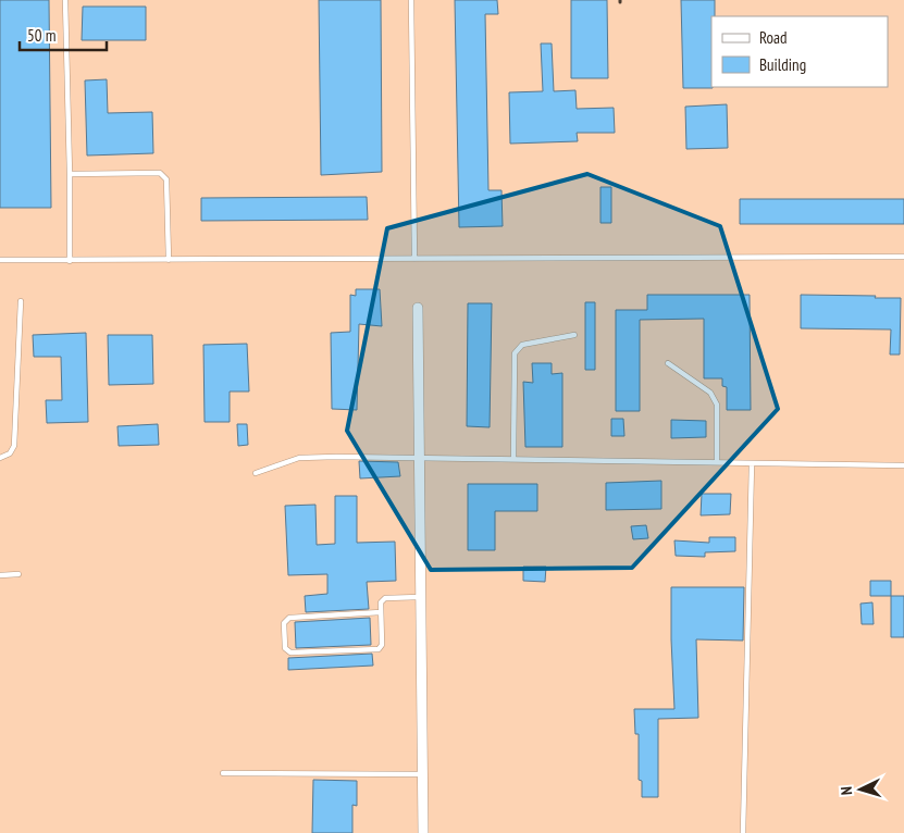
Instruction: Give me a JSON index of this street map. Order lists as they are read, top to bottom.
{
  "legend": ["Road", "Building"],
  "scale_bar": "50 m",
  "north": "left"
}
